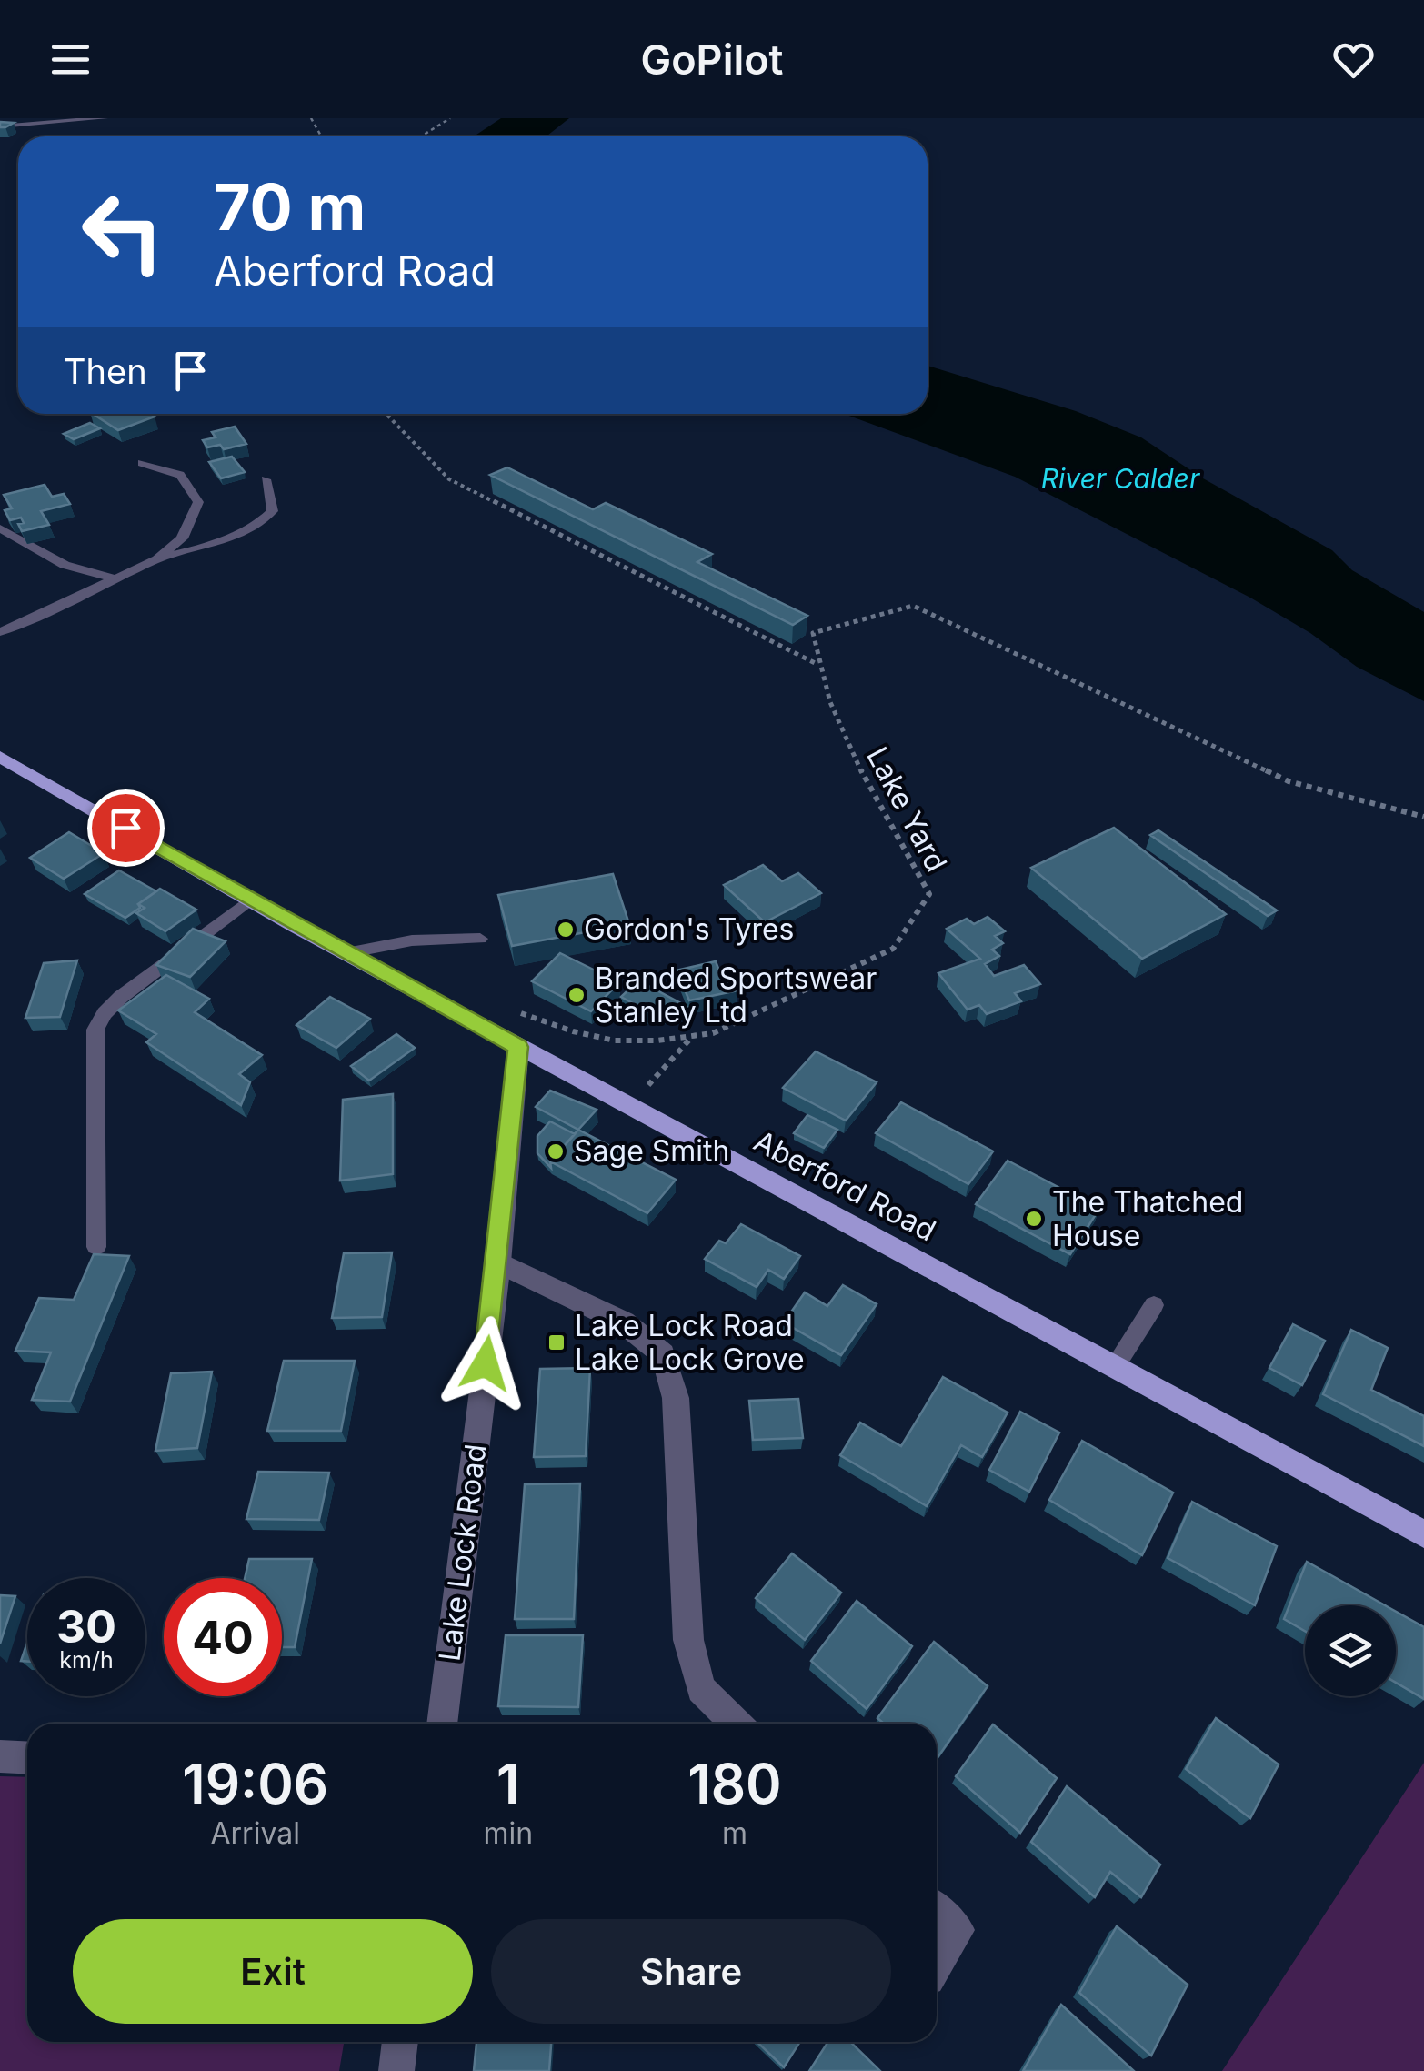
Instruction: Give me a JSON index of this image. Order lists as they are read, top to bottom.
{
  "streets": {
    "main road": ["Aberford Road"],
    "street": ["Lake Lock Road"],
    "path": ["Lake Yard"]
  },
  "crossings": [
    ["Lake Yard", "Aberford Road"],
    ["Aberford Road", "Lake Lock Road"]
  ],
  "water": ["River Calder"],
  "places": {
    "other": [
      "Gordon's Tyres",
      "Branded Sportswear Stanley Ltd",
      "Sage Smith",
      "The Thatched House"
    ],
    "transit": ["Lake Lock Road Lake Lock Grove"]
  },
  "page": {
    "header": "GoPilot",
    "turn": ["70 m", "Aberford Road"],
    "then": "Then",
    "speed": "30 km/h",
    "limit": "40",
    "eta": [
      "19:06",
      "Arrival",
      "1",
      "min",
      "180",
      "m"
    ],
    "buttons": ["Exit", "Share"]
  }
}
